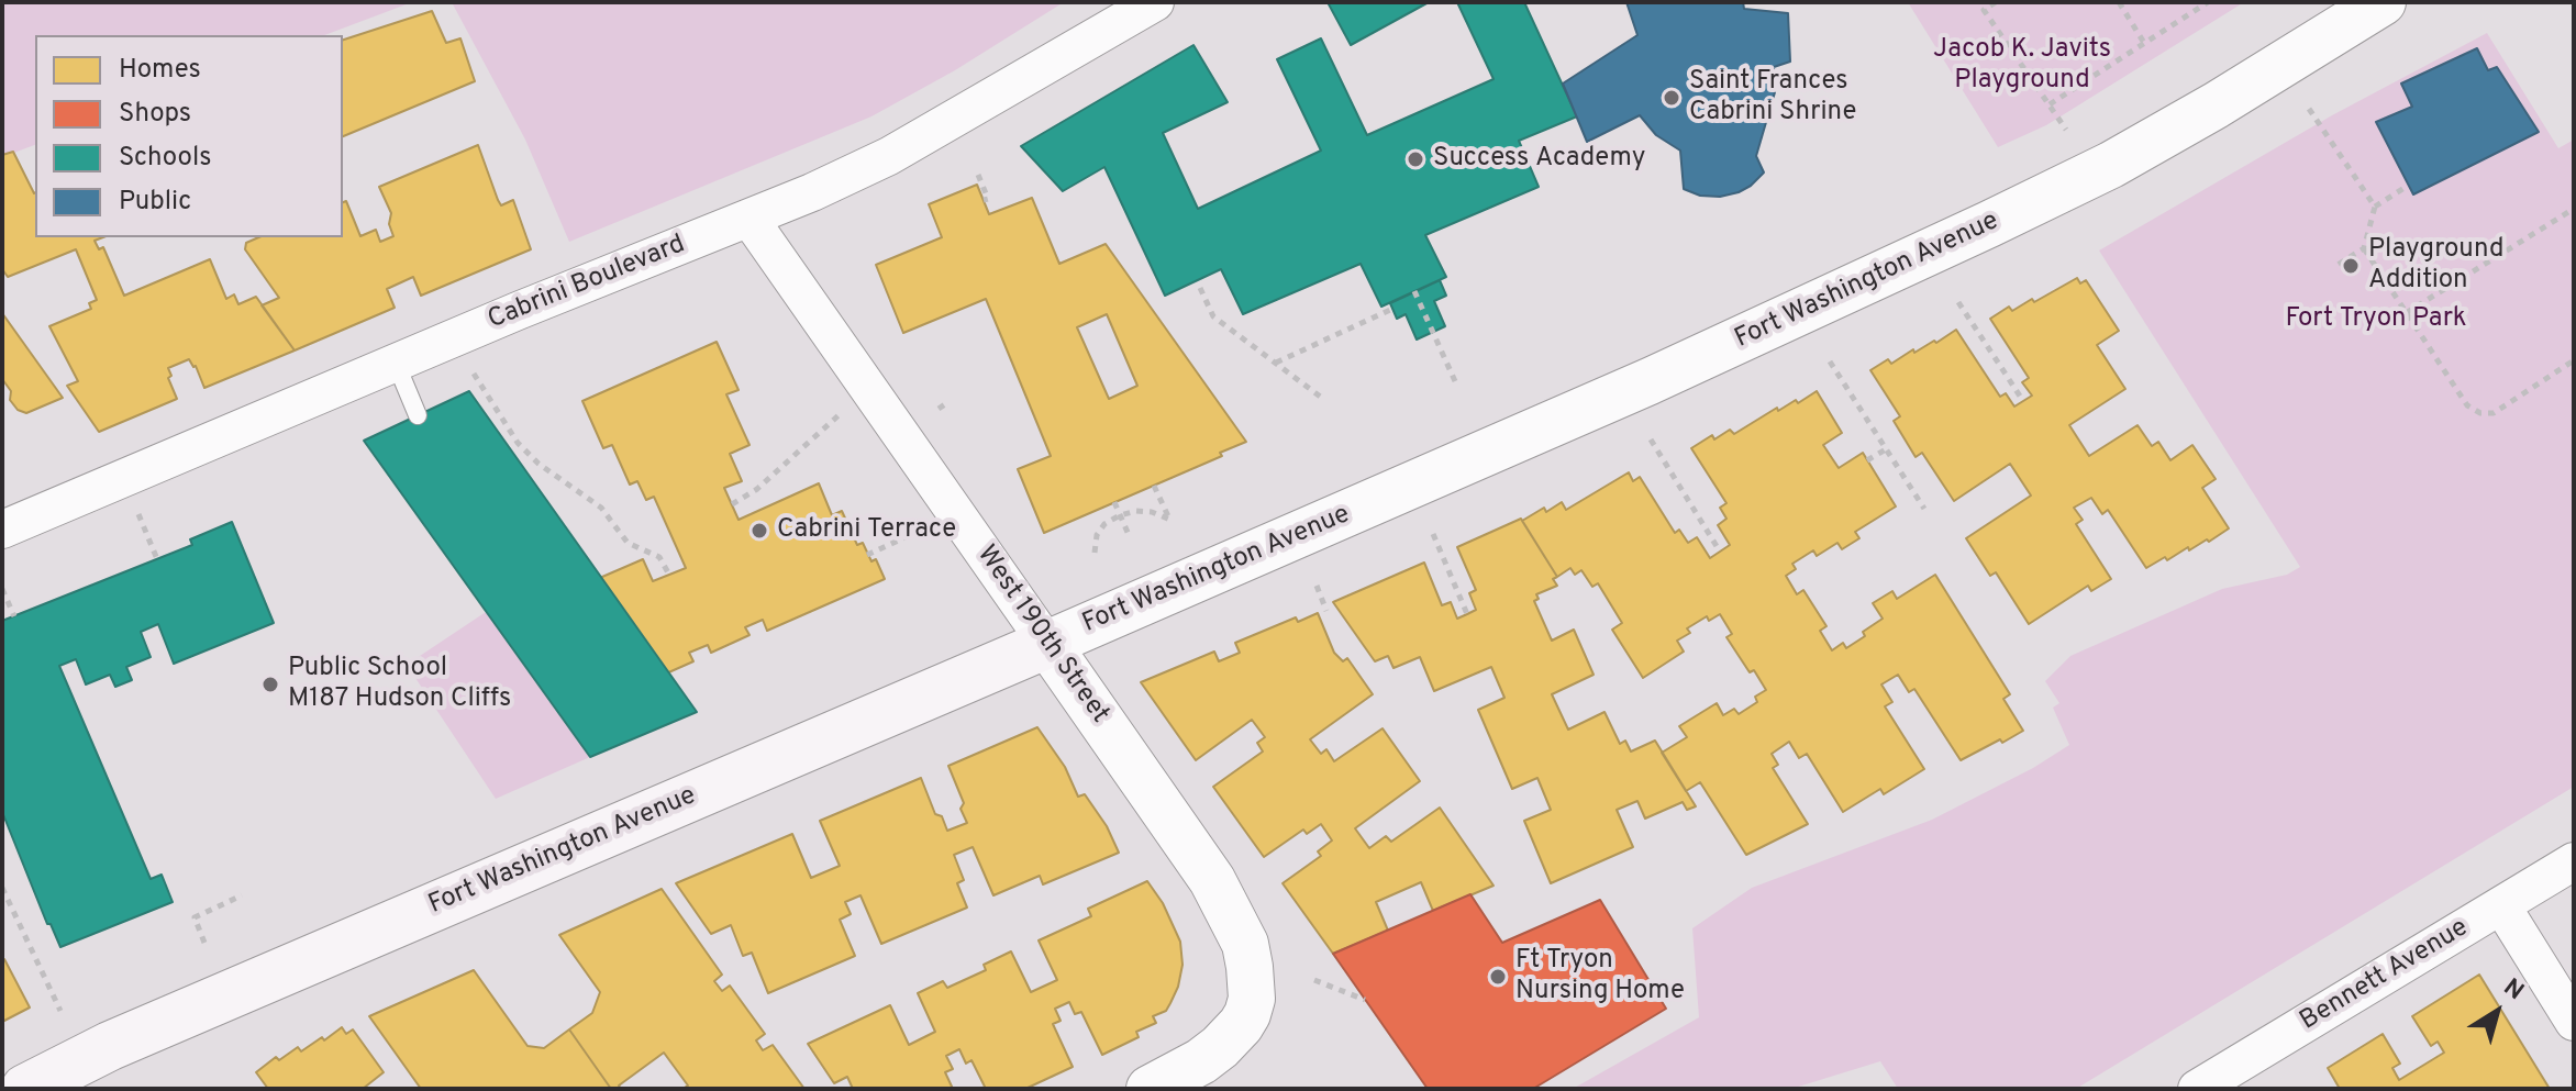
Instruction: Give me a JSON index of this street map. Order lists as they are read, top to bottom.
{
  "streets": {
    "main road": ["Fort Washington Avenue"],
    "street": ["Cabrini Boulevard", "West 190th Street", "Bennett Avenue"]
  },
  "crossings": [
    ["Fort Washington Avenue", "West 190th Street"],
    ["Cabrini Boulevard", "West 190th Street"]
  ],
  "parks": ["Jacob K. Javits Playground", "Fort Tryon Park"],
  "places": [
    "Saint Frances Cabrini Shrine",
    "Success Academy",
    "Playground Addition",
    "Cabrini Terrace",
    "Public School M187 Hudson Cliffs",
    "Ft Tryon Nursing Home"
  ],
  "legend": [
    "Homes",
    "Shops",
    "Schools",
    "Public"
  ],
  "north": "top right"
}
